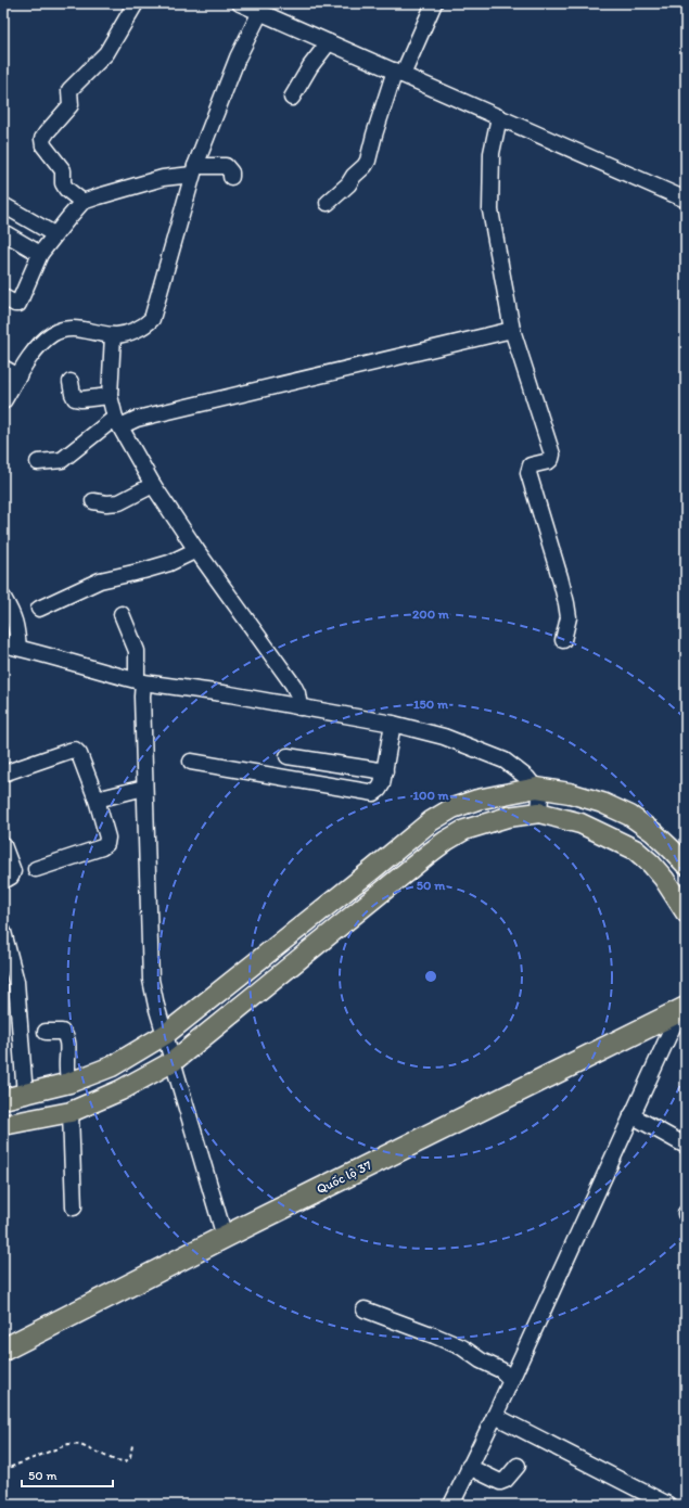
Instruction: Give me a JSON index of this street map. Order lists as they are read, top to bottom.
{
  "streets": {
    "highway": ["Quốc lộ 37"]
  },
  "scale_bar": "50 m",
  "rings": [
    "200 m",
    "150 m",
    "100 m",
    "50 m"
  ]
}
